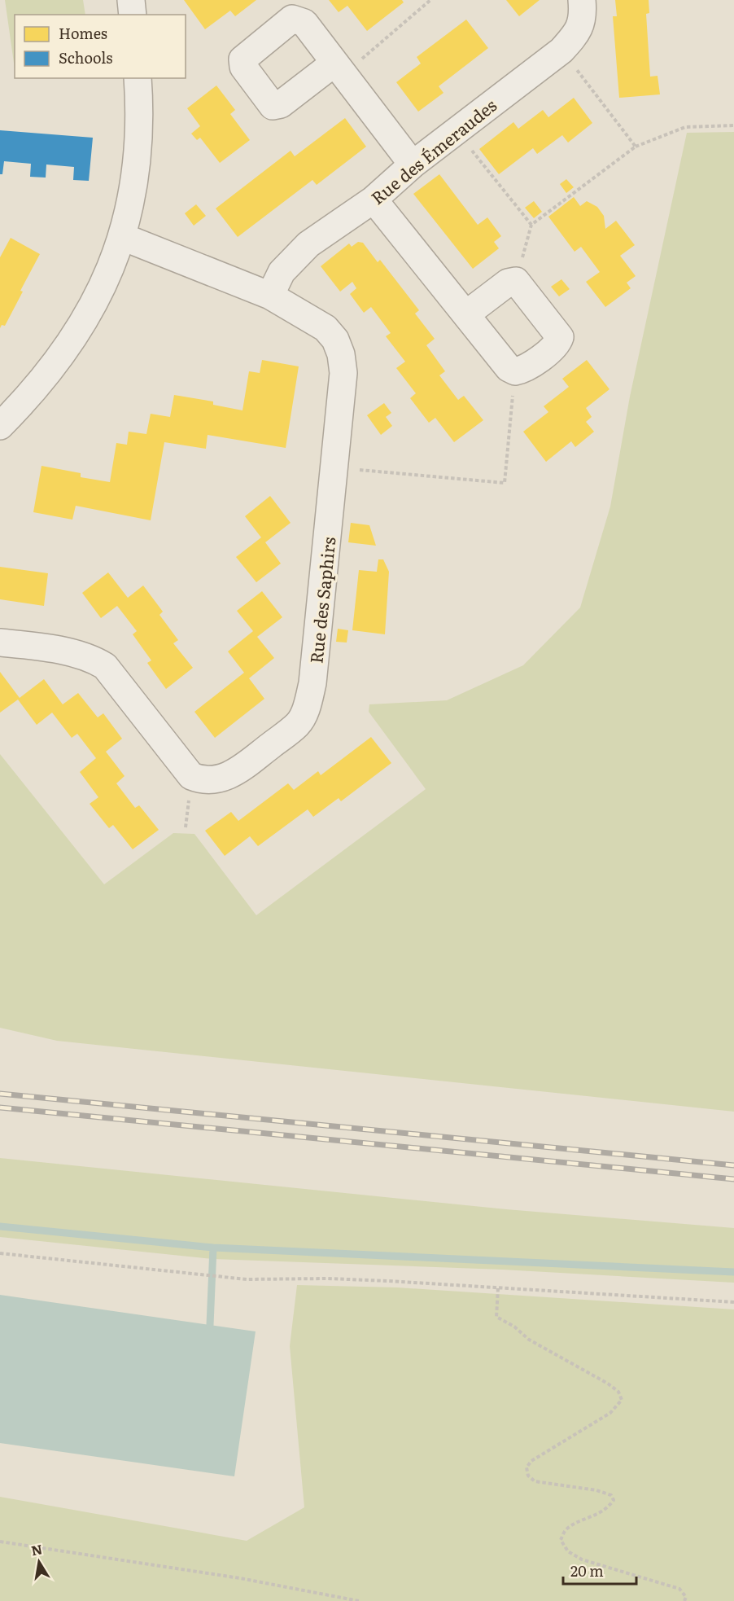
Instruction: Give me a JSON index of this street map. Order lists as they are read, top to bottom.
{
  "streets": {
    "street": ["Rue des Émeraudes", "Rue des Saphirs"]
  },
  "crossings": [
    ["Rue des Émeraudes", "Rue des Saphirs"]
  ],
  "legend": ["Homes", "Schools"],
  "scale_bar": "20 m",
  "north": "top"
}
